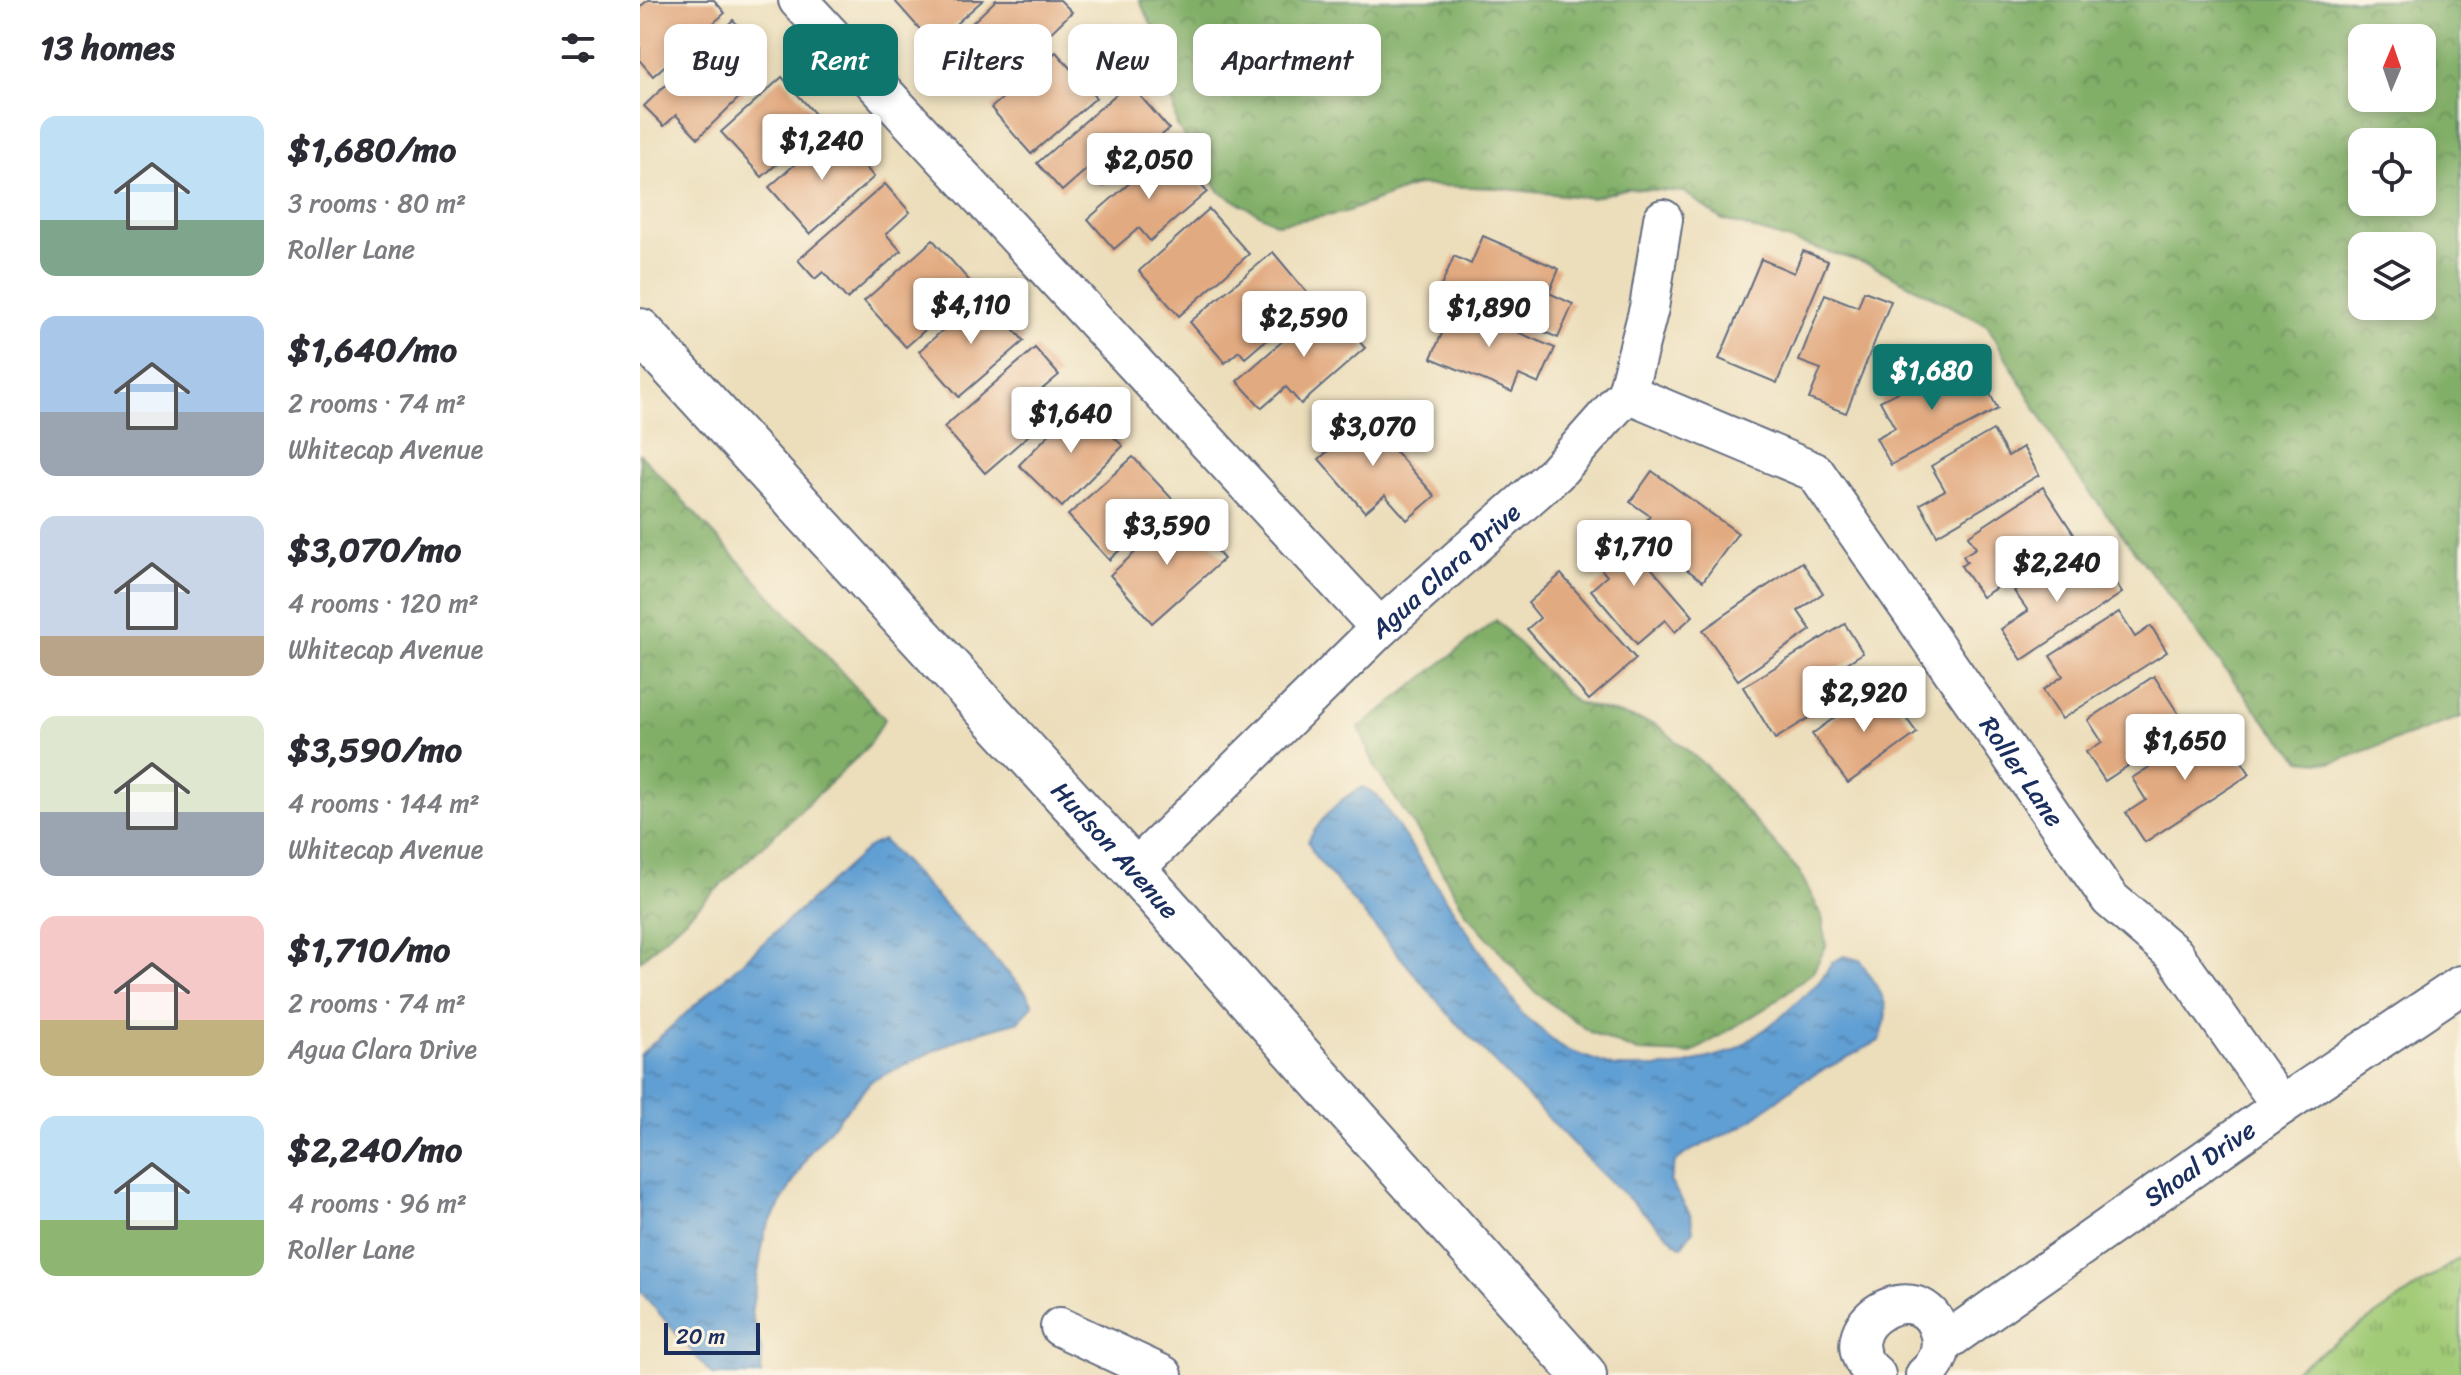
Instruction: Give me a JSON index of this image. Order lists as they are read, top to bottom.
{
  "streets": {
    "street": [
      "Agua Clara Drive",
      "Roller Lane",
      "Hudson Avenue",
      "Shoal Drive"
    ]
  },
  "crossings": [
    ["Agua Clara Drive", "Roller Lane"],
    ["Agua Clara Drive", "Hudson Avenue"],
    ["Roller Lane", "Shoal Drive"]
  ],
  "scale_bar": "20 m",
  "north": "top",
  "page": {
    "heading": "13 homes",
    "chip": [
      "Buy",
      "Rent",
      "Filters",
      "New",
      "Apartment"
    ],
    "list": [
      {
        "name": "$1,680/mo",
        "note": "3 rooms · 80 m² · Roller Lane"
      },
      {
        "name": "$1,640/mo",
        "note": "2 rooms · 74 m² · Whitecap Avenue"
      },
      {
        "name": "$3,070/mo",
        "note": "4 rooms · 120 m² · Whitecap Avenue"
      },
      {
        "name": "$3,590/mo",
        "note": "4 rooms · 144 m² · Whitecap Avenue"
      },
      {
        "name": "$1,710/mo",
        "note": "2 rooms · 74 m² · Agua Clara Drive"
      },
      {
        "name": "$2,240/mo",
        "note": "4 rooms · 96 m² · Roller Lane"
      }
    ],
    "price": [
      "$1,240",
      "$2,050",
      "$4,110",
      "$1,890",
      "$2,590",
      "$1,680",
      "$1,640",
      "$3,070",
      "$3,590",
      "$1,710",
      "$2,240",
      "$2,920",
      "$1,650"
    ],
    "scale": "20 m"
  }
}
